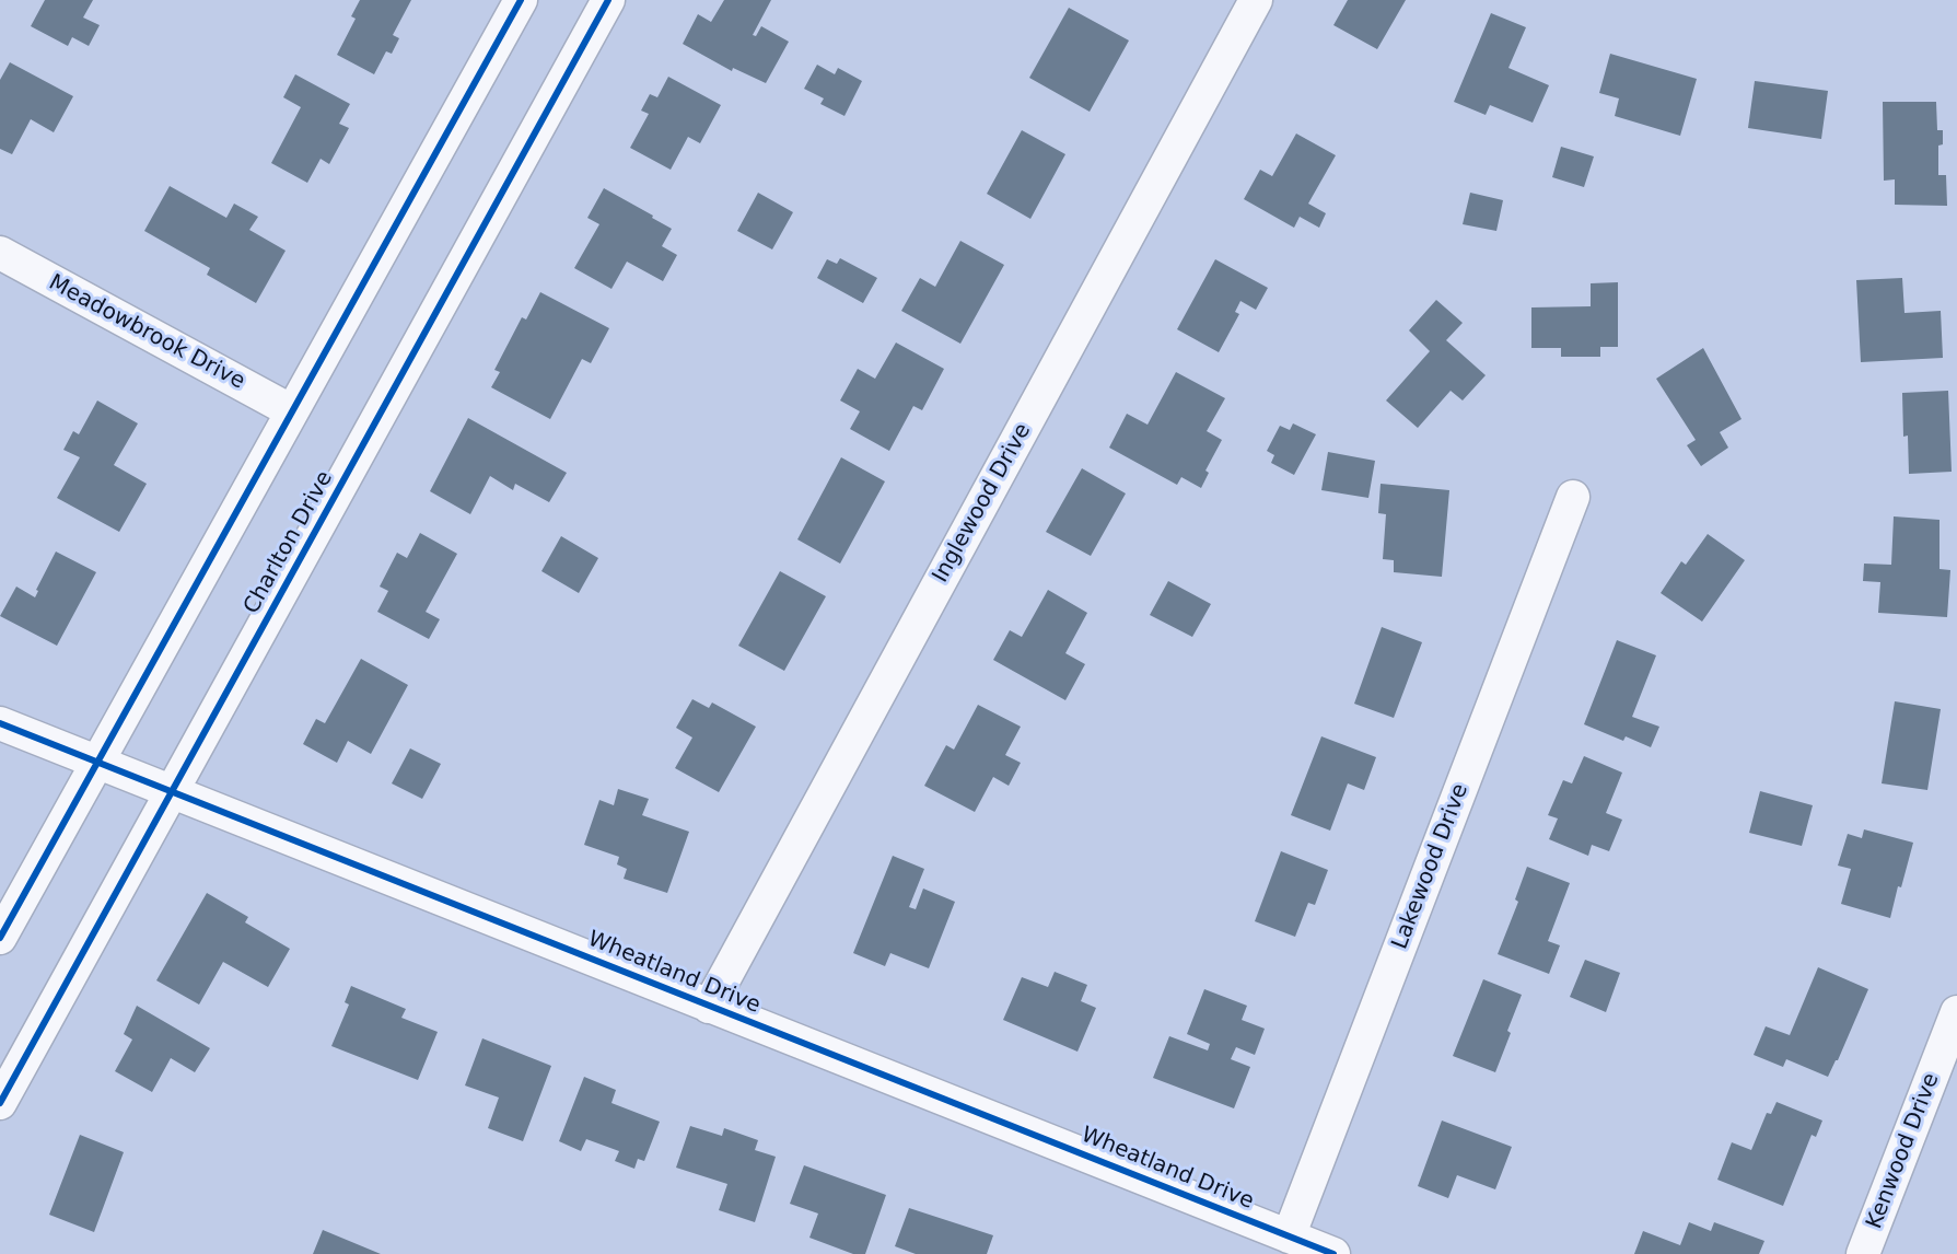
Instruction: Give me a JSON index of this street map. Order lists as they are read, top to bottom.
{
  "streets": {
    "street": [
      "Meadowbrook Drive",
      "Inglewood Drive",
      "Charlton Drive",
      "Lakewood Drive",
      "Wheatland Drive",
      "Kenwood Drive"
    ]
  },
  "crossings": [
    ["Inglewood Drive", "Wheatland Drive"],
    ["Charlton Drive", "Wheatland Drive"],
    ["Lakewood Drive", "Wheatland Drive"]
  ]
}
